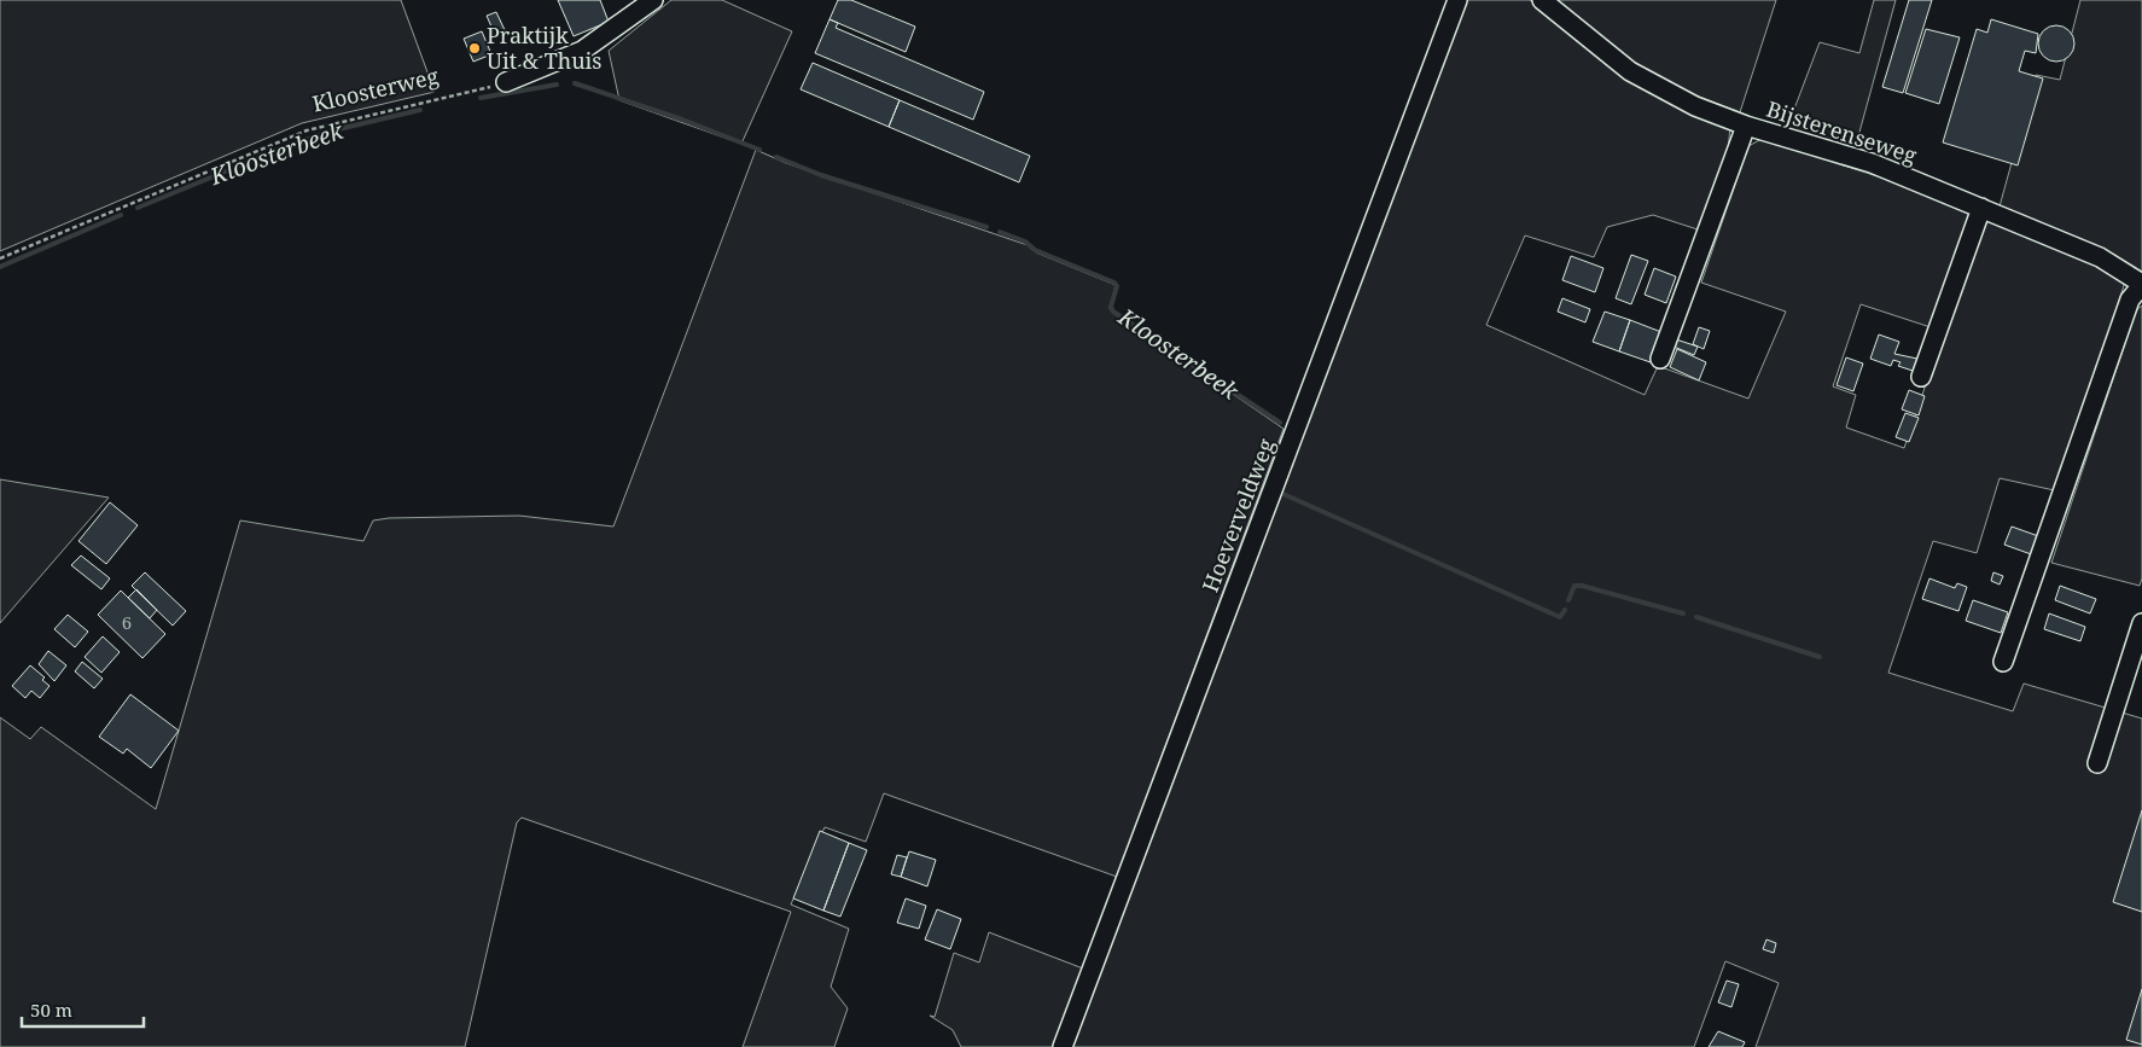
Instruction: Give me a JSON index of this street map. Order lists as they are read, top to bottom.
{
  "streets": {
    "street": ["Bijsterenseweg", "Hoeverveldweg"],
    "path": ["Kloosterweg"]
  },
  "water": ["Kloosterbeek"],
  "places": ["Praktijk Uit & Thuis"],
  "house_numbers": ["6"],
  "scale_bar": "50 m"
}
